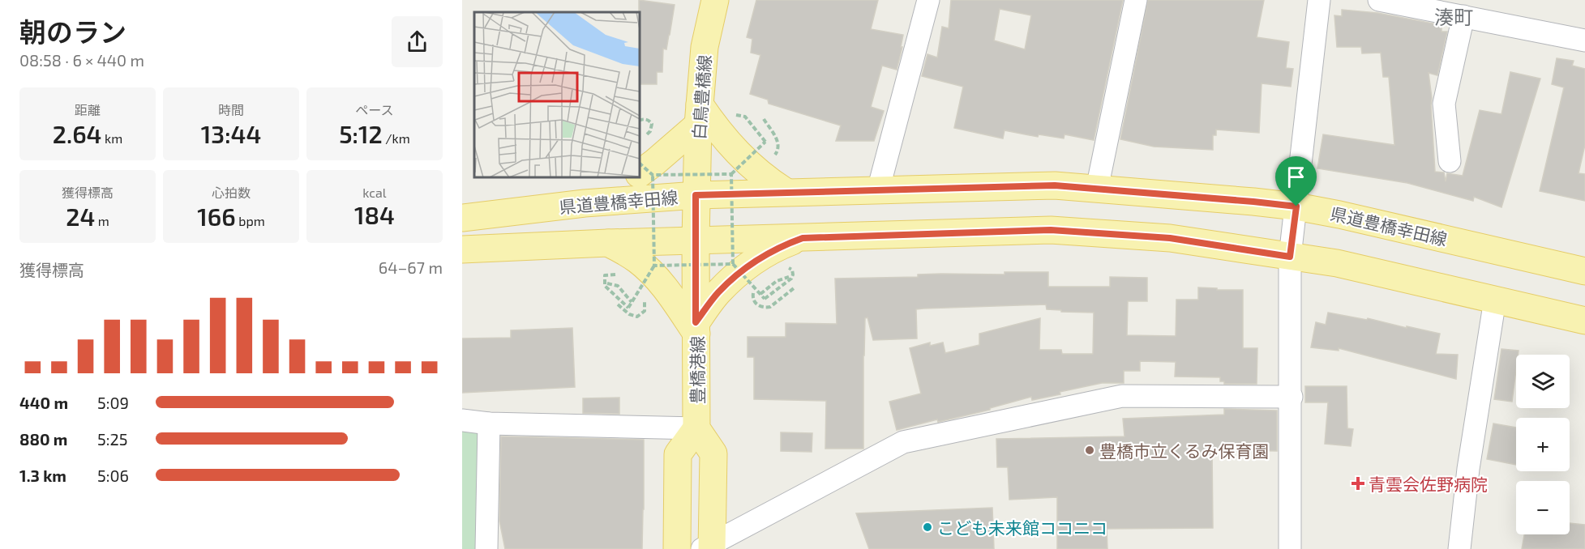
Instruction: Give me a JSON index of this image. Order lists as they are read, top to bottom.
{
  "streets": {
    "main road": ["白鳥豊橋線", "県道豊橋幸田線", "豊橋港線"]
  },
  "crossings": [
    ["白鳥豊橋線", "県道豊橋幸田線"],
    ["白鳥豊橋線", "豊橋港線"],
    ["県道豊橋幸田線", "豊橋港線"]
  ],
  "districts": ["湊町"],
  "places": {
    "other": ["豊橋市立くるみ保育園", "こども未来館ココニコ"],
    "health": ["青雲会佐野病院"]
  },
  "page": {
    "heading": ["朝のラン", "08:58 · 6 × 440 m"],
    "stats": [
      ["距離", "2.64 km"],
      ["時間", "13:44"],
      ["ペース", "5:12 /km"],
      ["獲得標高", "24 m"],
      ["心拍数", "166 bpm"],
      ["kcal", "184"]
    ],
    "chart": ["獲得標高", "64–67 m"],
    "map_buttons": ["+", "−"],
    "list": [
      {
        "name": "440 m",
        "note": "5:09"
      },
      {
        "name": "880 m",
        "note": "5:25"
      },
      {
        "name": "1.3 km",
        "note": "5:06"
      }
    ]
  }
}
